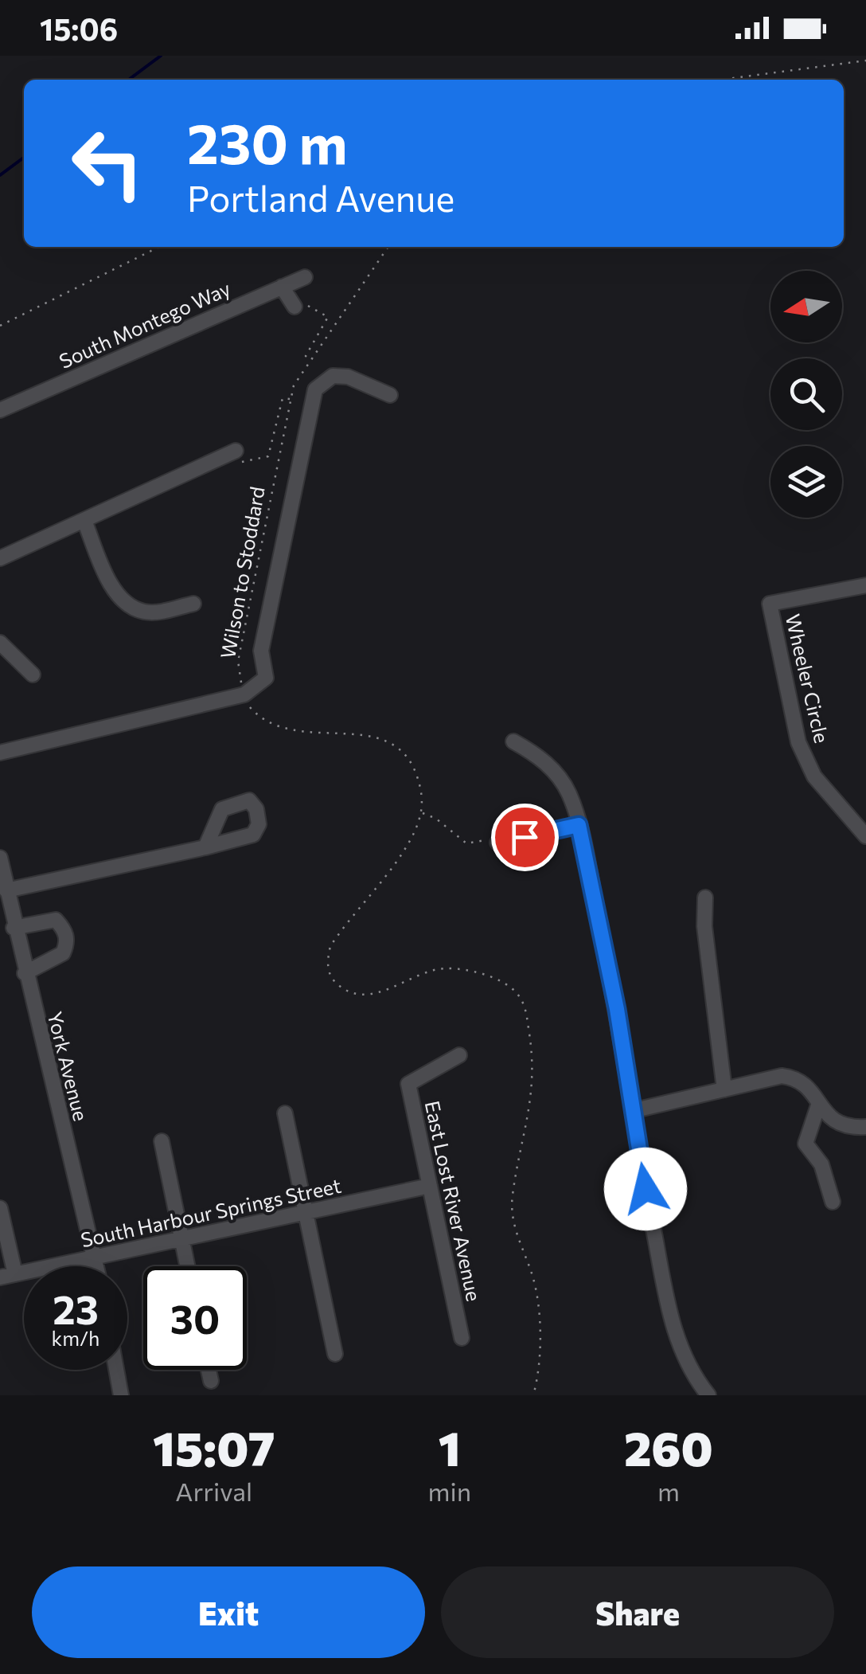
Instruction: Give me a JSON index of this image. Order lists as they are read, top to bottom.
{
  "streets": {
    "street": [
      "South Montego Way",
      "Wheeler Circle",
      "York Avenue",
      "East Lost River Avenue",
      "South Harbour Springs Street"
    ],
    "path": ["Wilson to Stoddard"]
  },
  "crossings": [
    ["York Avenue", "South Harbour Springs Street"],
    ["East Lost River Avenue", "South Harbour Springs Street"]
  ],
  "north": "left",
  "page": {
    "status": "15:06",
    "turn": ["230 m", "Portland Avenue"],
    "speed": "23 km/h",
    "limit": "30",
    "eta": [
      "15:07",
      "Arrival",
      "1",
      "min",
      "260",
      "m"
    ],
    "buttons": ["Exit", "Share"]
  }
}
